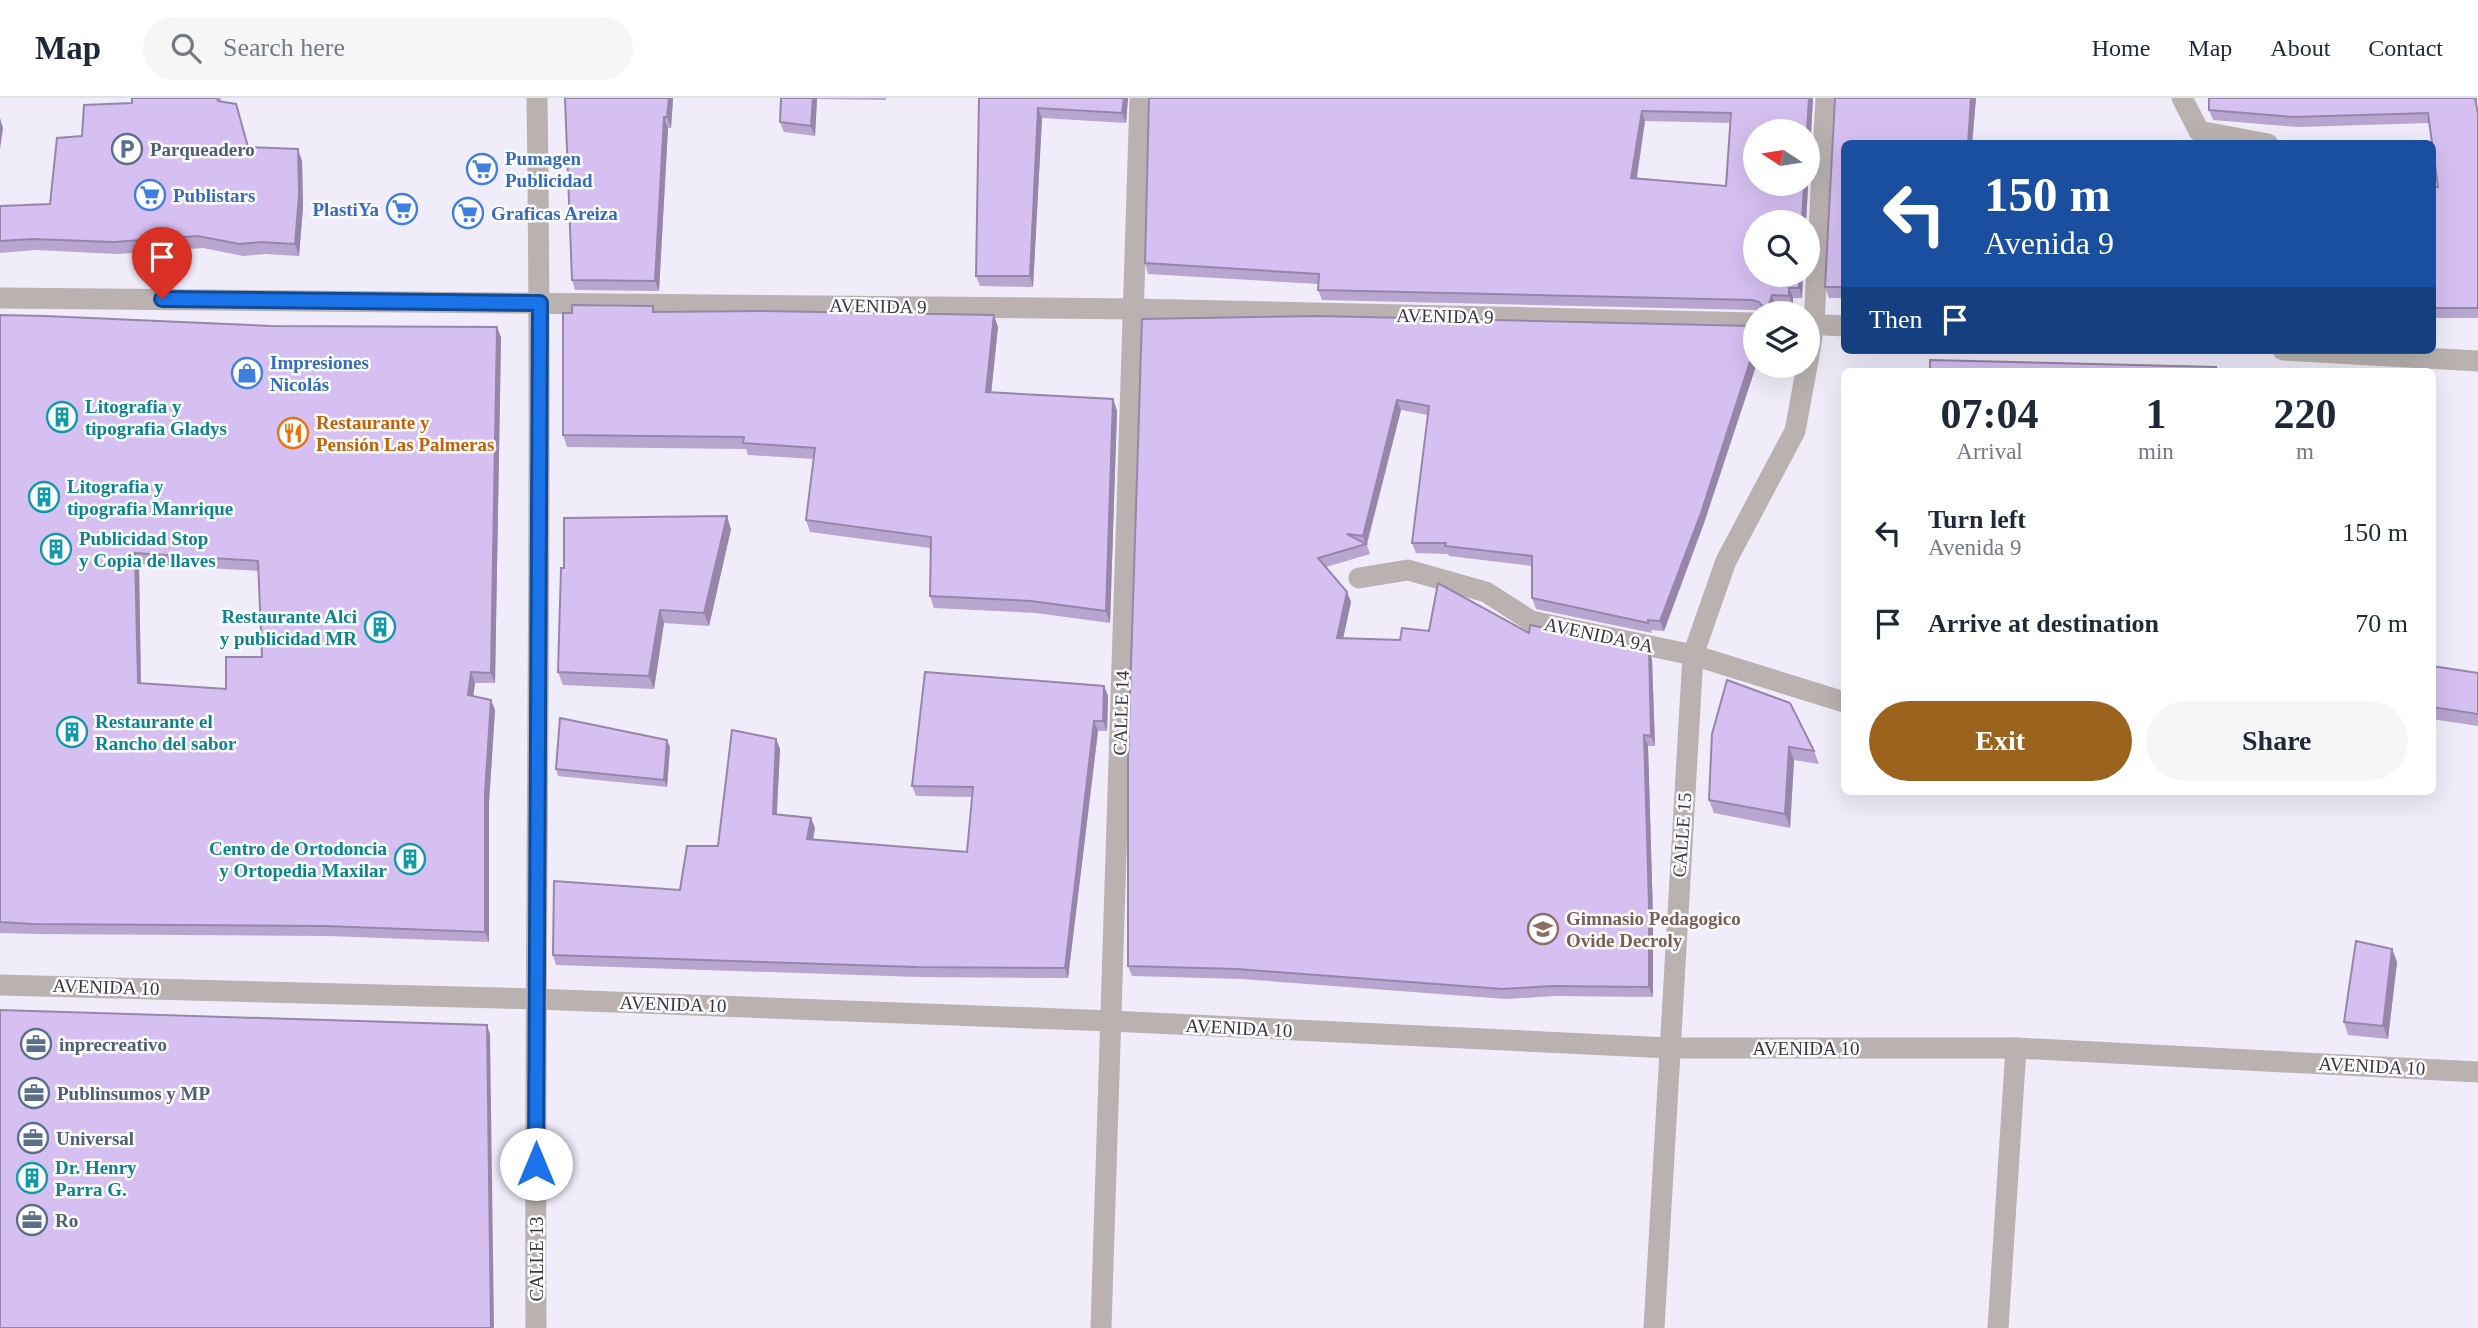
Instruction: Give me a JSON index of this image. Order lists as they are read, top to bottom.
{
  "streets": {
    "street": [
      "AVENIDA 9",
      "AVENIDA 9A",
      "CALLE 14",
      "CALLE 15",
      "AVENIDA 10",
      "CALLE 13"
    ]
  },
  "crossings": [
    ["AVENIDA 9", "CALLE 14"],
    ["AVENIDA 9", "CALLE 13"],
    ["AVENIDA 9A", "CALLE 15"],
    ["CALLE 14", "AVENIDA 10"],
    ["CALLE 15", "AVENIDA 10"],
    ["AVENIDA 10", "CALLE 13"]
  ],
  "places": {
    "parking": ["Parqueadero"],
    "supermarket": [
      "Pumagen Publicidad",
      "Publistars",
      "PlastiYa",
      "Graficas Areiza"
    ],
    "shop": ["Impresiones Nicolás"],
    "building": [
      "Litografia y tipografia Gladys",
      "Litografia y tipografia Manrique",
      "Publicidad Stop y Copia de llaves",
      "Restaurante Alci y publicidad MR",
      "Restaurante el Rancho del sabor",
      "Centro de Ortodoncia y Ortopedia Maxilar",
      "Dr. Henry Parra G."
    ],
    "restaurant": ["Restaurante y Pensión Las Palmeras"],
    "school or university": ["Gimnasio Pedagogico Ovide Decroly"],
    "office": [
      "inprecreativo",
      "Publinsumos y MP",
      "Universal",
      "Ro"
    ]
  },
  "north": "left",
  "page": {
    "header": "Map",
    "search": "Search here",
    "nav": [
      "Home",
      "Map",
      "About",
      "Contact"
    ],
    "turn": ["150 m", "Avenida 9"],
    "then": "Then",
    "eta": [
      "07:04",
      "Arrival",
      "1",
      "min",
      "220",
      "m"
    ],
    "list": [
      {
        "name": "Turn left",
        "note": "Avenida 9",
        "value": "150 m"
      },
      {
        "name": "Arrive at destination",
        "value": "70 m"
      }
    ],
    "buttons": ["Exit", "Share"]
  }
}
